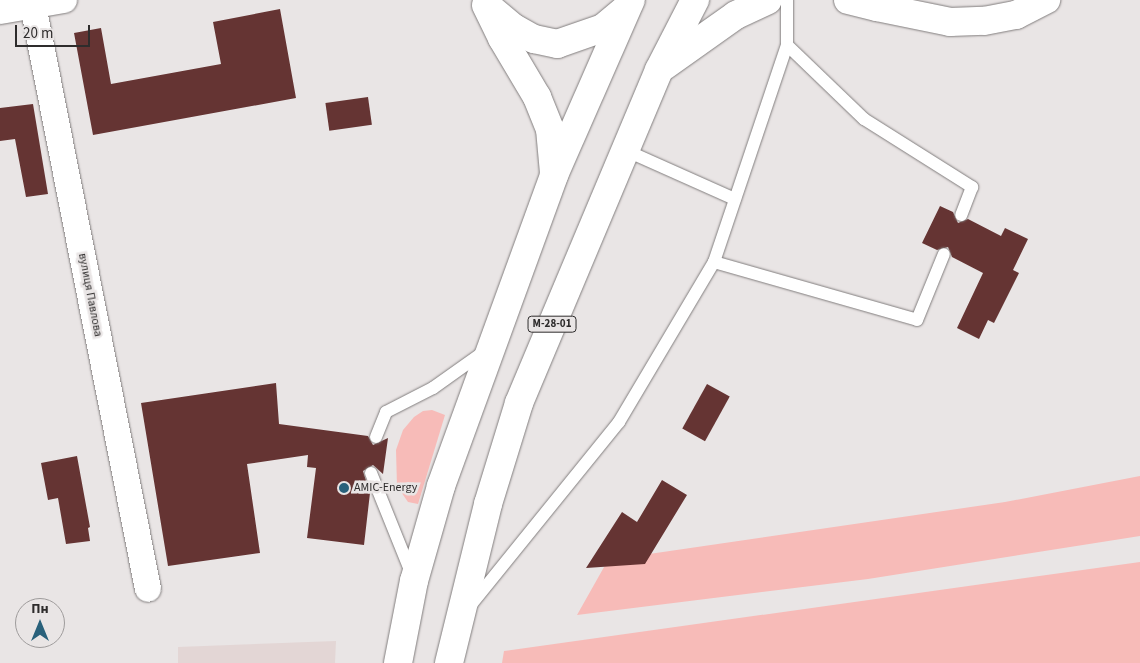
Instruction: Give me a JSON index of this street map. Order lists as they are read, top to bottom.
{
  "streets": {
    "main road": ["М-28-01"],
    "street": ["вулиця Павлова"]
  },
  "places": ["AMIC-Energy"],
  "scale_bar": "20 m",
  "north": "top"
}
